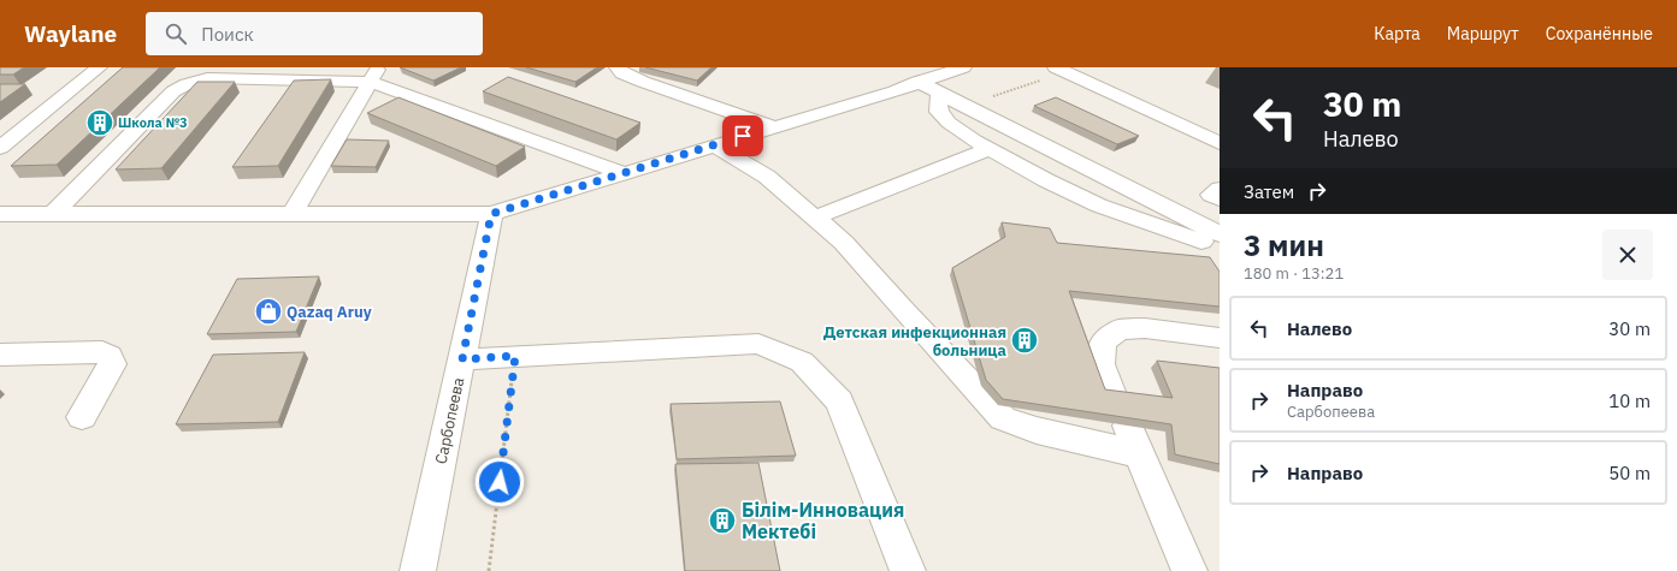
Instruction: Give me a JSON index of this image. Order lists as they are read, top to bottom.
{
  "streets": {
    "street": ["Сарбопеева"]
  },
  "places": {
    "building": ["Школа №3", "Детская инфекционная больница", "Білім-Инновация Мектебі"],
    "shop": ["Qazaq Aruy"]
  },
  "page": {
    "header": "Waylane",
    "search": "Поиск",
    "nav": ["Карта", "Маршрут", "Сохранённые"],
    "turn": ["30 m", "Налево"],
    "then": "Затем",
    "heading": ["3 мин", "180 m · 13:21"],
    "list": [
      {
        "name": "Налево",
        "value": "30 m"
      },
      {
        "name": "Направо",
        "note": "Сарбопеева",
        "value": "10 m"
      },
      {
        "name": "Направо",
        "value": "50 m"
      }
    ]
  }
}
